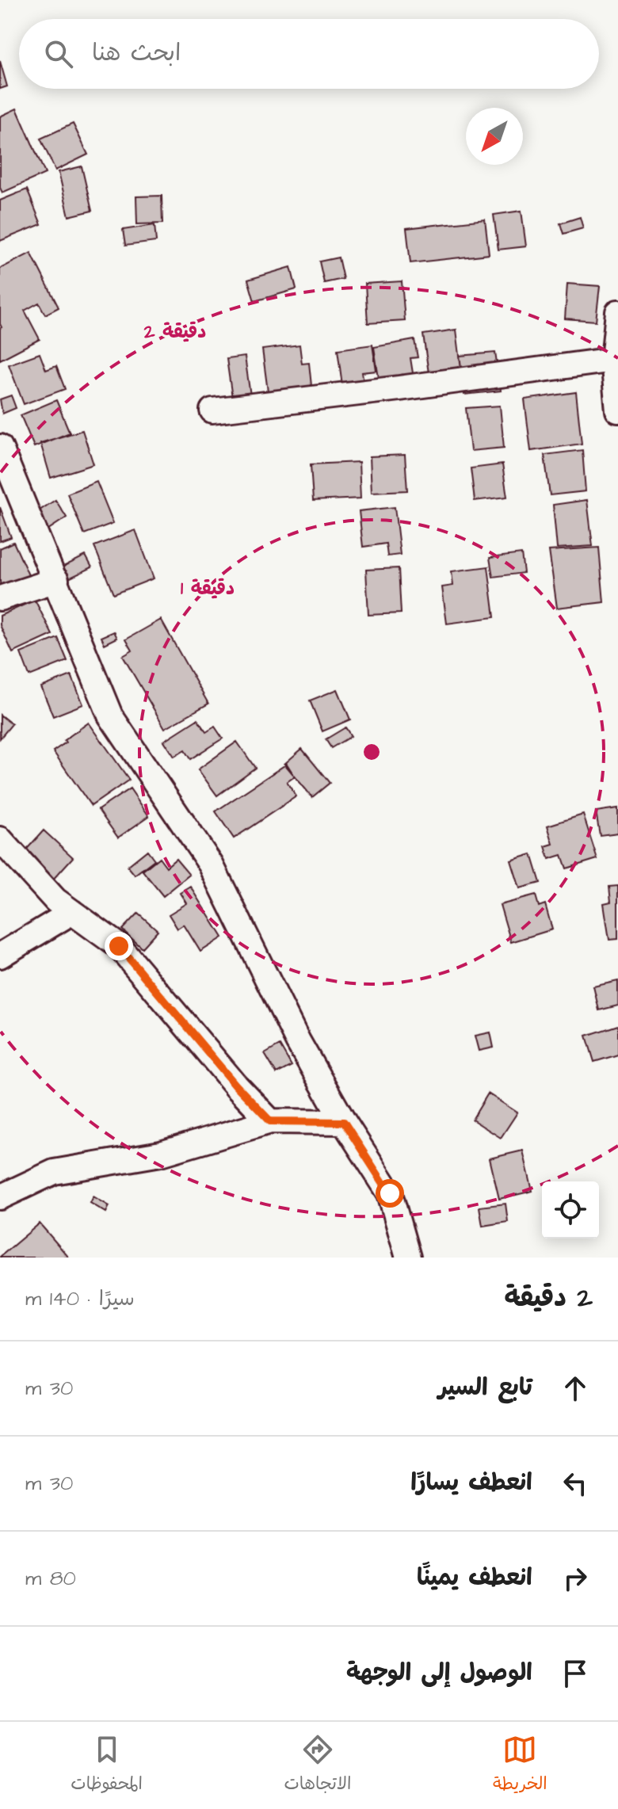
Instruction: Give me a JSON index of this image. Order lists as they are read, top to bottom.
{
  "north": "bottom left",
  "page": {
    "search": "ابحث هنا",
    "heading": ["2 دقيقة", "سيرًا · 140 m"],
    "list": [
      ["تابع السير", "30 m"],
      ["انعطف يسارًا", "30 m"],
      ["انعطف يمينًا", "80 m"],
      "الوصول إلى الوجهة"
    ],
    "nav": ["الخريطة", "الاتجاهات", "المحفوظات"]
  },
  "rings": ["2 دقيقة", "1 دقيقة"]
}
